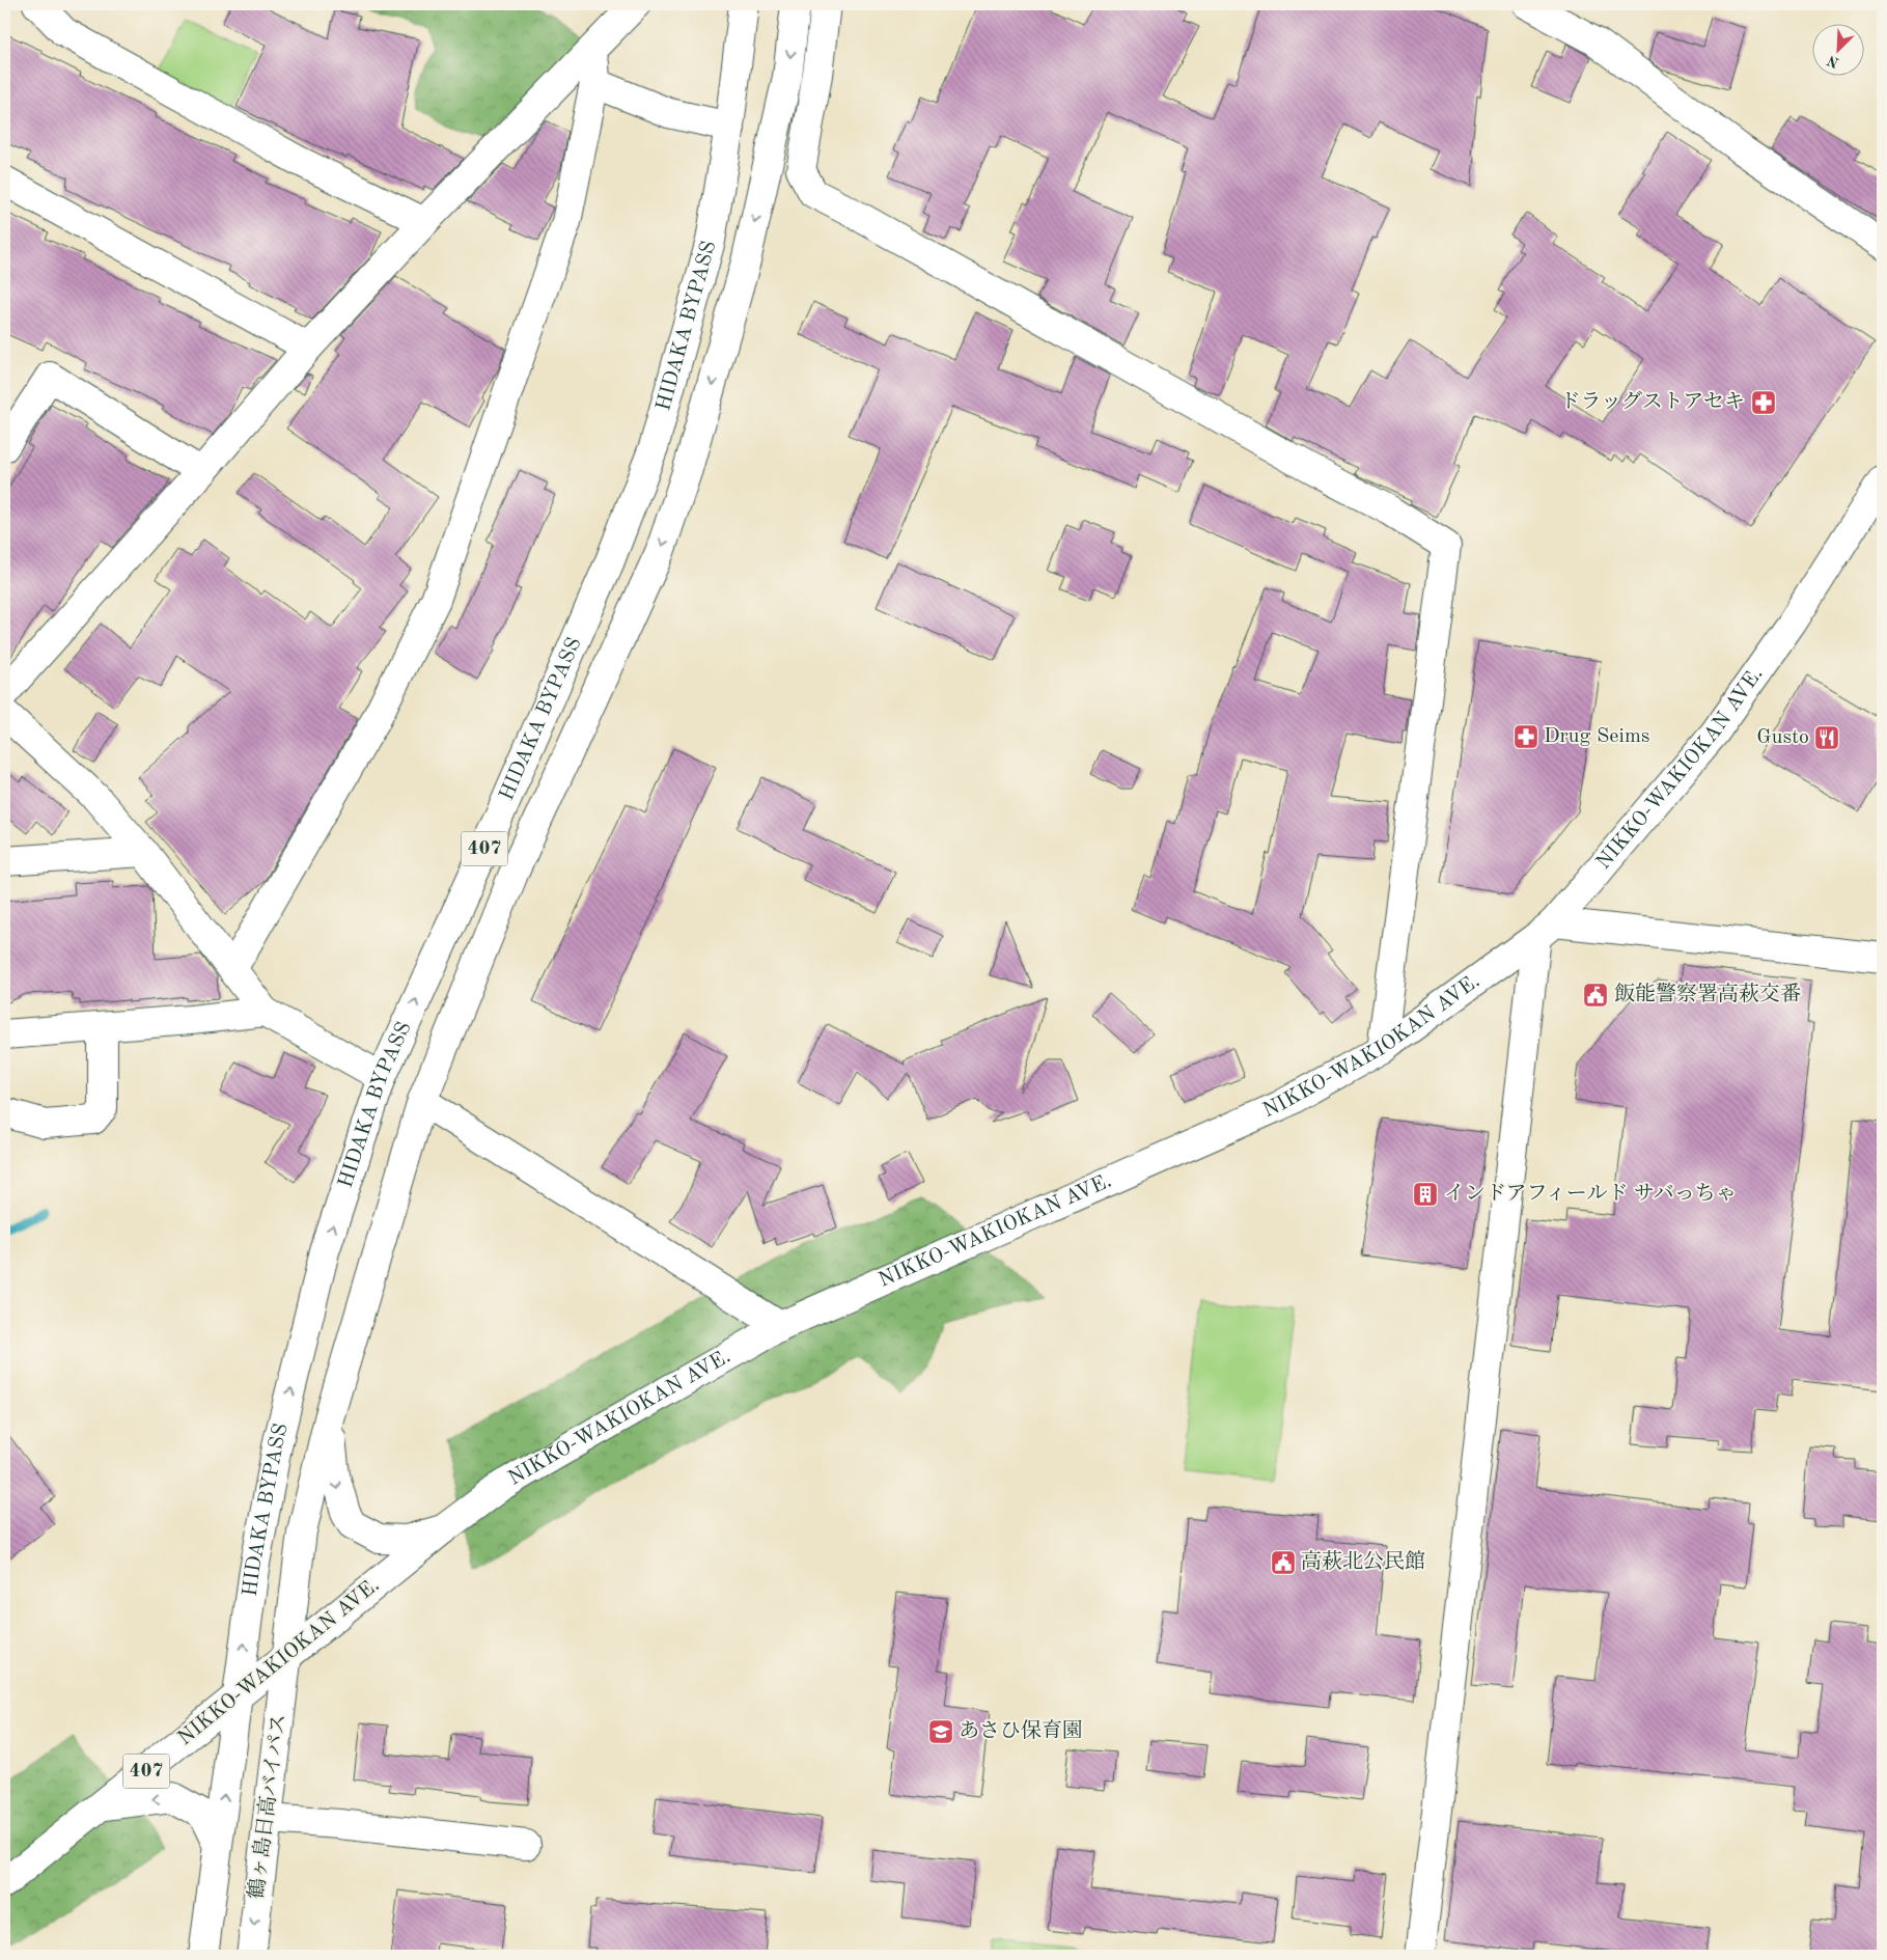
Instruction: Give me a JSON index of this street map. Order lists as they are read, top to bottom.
{
  "streets": {
    "main road": [
      "HIDAKA BYPASS",
      "NIKKO-WAKIOKAN AVE.",
      "407",
      "鶴ヶ島日高バイパス"
    ]
  },
  "crossings": [
    ["HIDAKA BYPASS", "NIKKO-WAKIOKAN AVE."],
    ["HIDAKA BYPASS", "407"],
    ["HIDAKA BYPASS", "鶴ヶ島日高バイパス"],
    ["NIKKO-WAKIOKAN AVE.", "407"],
    ["NIKKO-WAKIOKAN AVE.", "鶴ヶ島日高バイパス"]
  ],
  "places": {
    "pharmacy": ["ドラッグストアセキ", "Drug Seims"],
    "restaurant": ["Gusto"],
    "public building": ["飯能警察署高萩交番", "高萩北公民館"],
    "building": ["インドアフィールド サバっちゃ"],
    "school or university": ["あさひ保育園"]
  },
  "north": "bottom left"
}
